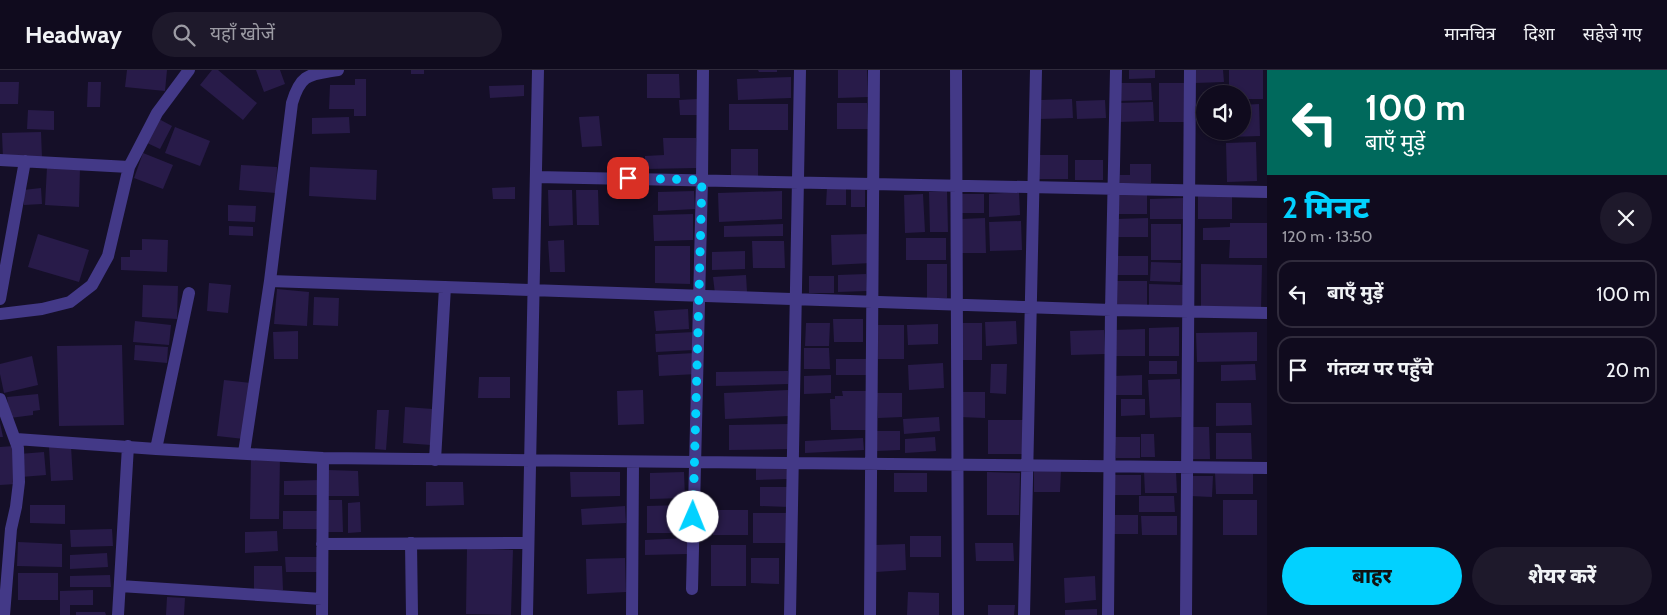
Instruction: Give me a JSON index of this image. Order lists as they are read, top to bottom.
{
  "page": {
    "header": "Headway",
    "search": "यहाँ खोजें",
    "nav": ["मानचित्र", "दिशा", "सहेजे गए"],
    "turn": ["100 m", "बाएँ मुड़ें"],
    "heading": ["2 मिनट", "120 m · 13:50"],
    "list": [
      {
        "name": "बाएँ मुड़ें",
        "value": "100 m"
      },
      {
        "name": "गंतव्य पर पहुँचे",
        "value": "20 m"
      }
    ],
    "buttons": ["बाहर", "शेयर करें"]
  }
}
